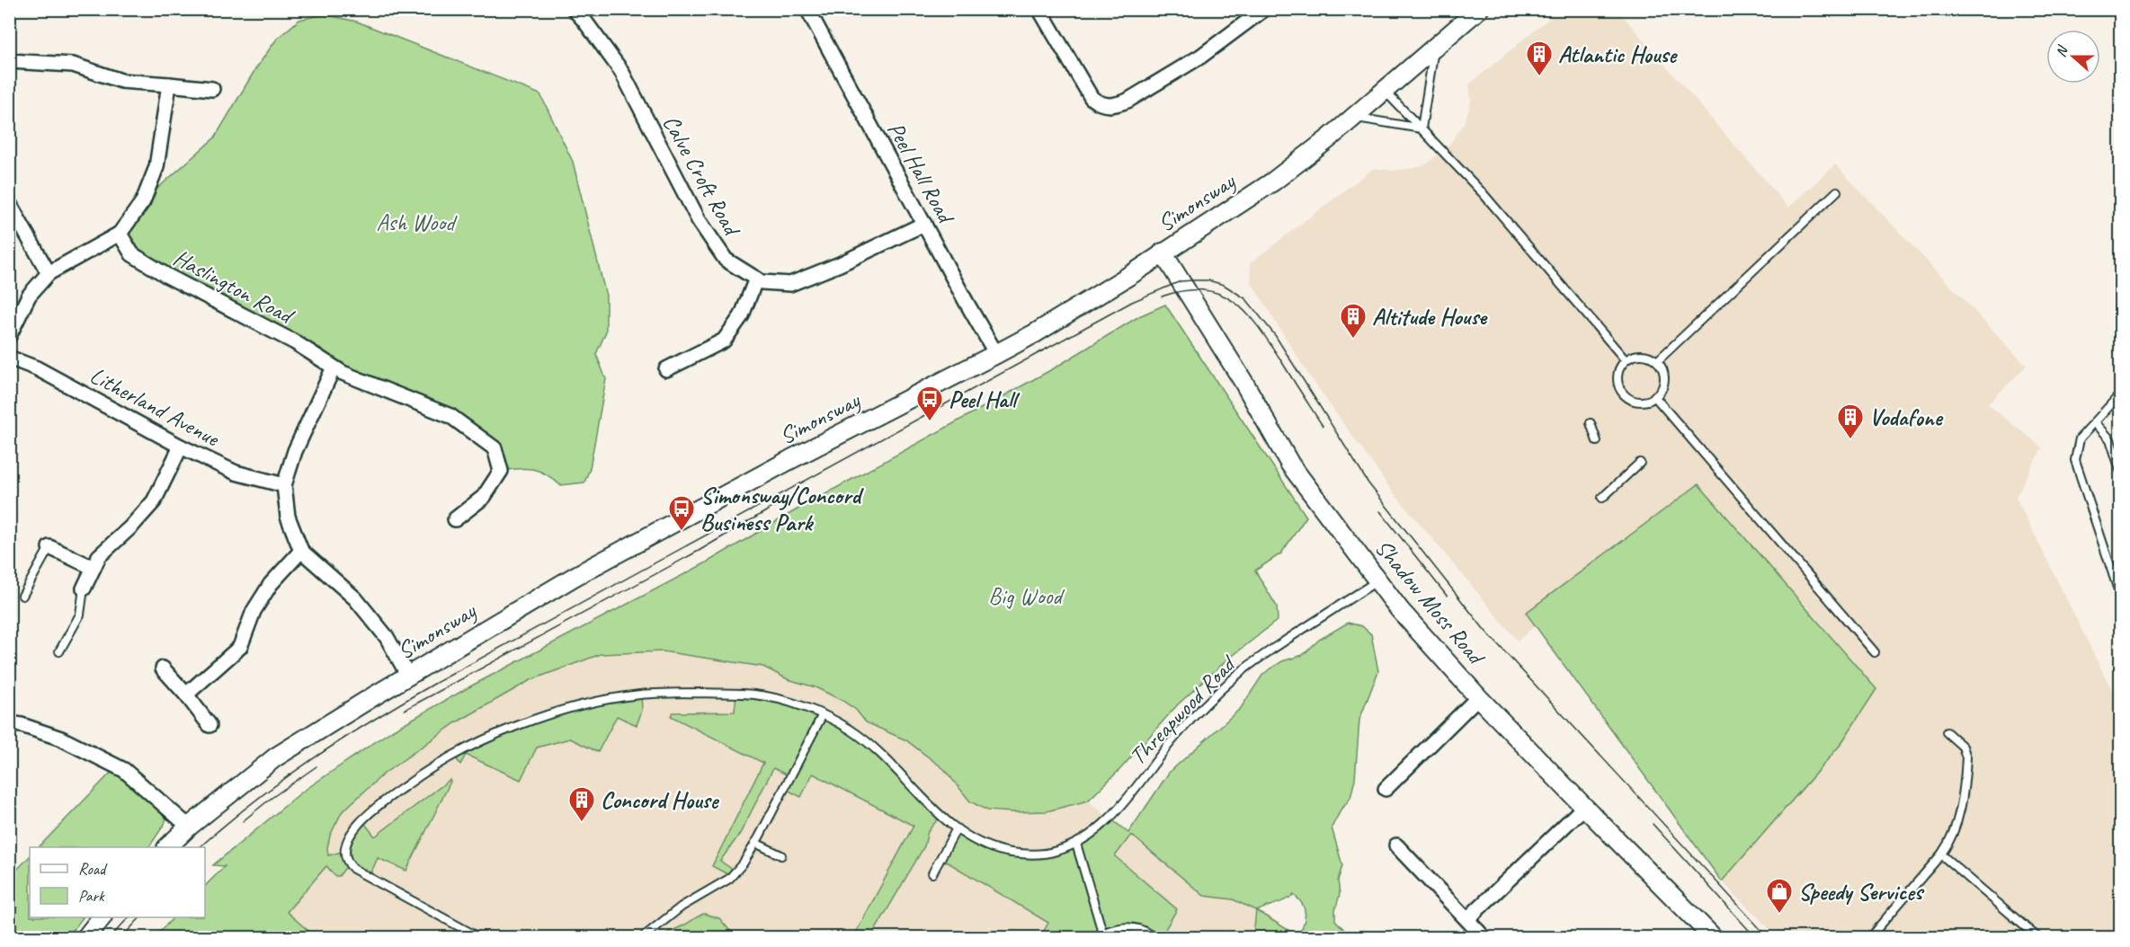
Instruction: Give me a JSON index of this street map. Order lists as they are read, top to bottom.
{
  "streets": {
    "street": [
      "Peel Hall Road",
      "Calve Croft Road",
      "Simonsway",
      "Haslington Road",
      "Litherland Avenue",
      "Shadow Moss Road"
    ],
    "lane": ["Threapwood Road"]
  },
  "crossings": [
    ["Peel Hall Road", "Calve Croft Road"],
    ["Peel Hall Road", "Simonsway"],
    ["Simonsway", "Shadow Moss Road"],
    ["Shadow Moss Road", "Threapwood Road"]
  ],
  "parks": ["Ash Wood", "Big Wood"],
  "places": {
    "building": [
      "Atlantic House",
      "Altitude House",
      "Vodafone",
      "Concord House"
    ],
    "bus stop": ["Peel Hall", "Simonsway/Concord Business Park"],
    "shop": ["Speedy Services"]
  },
  "legend": ["Road", "Park"],
  "north": "left"
}
